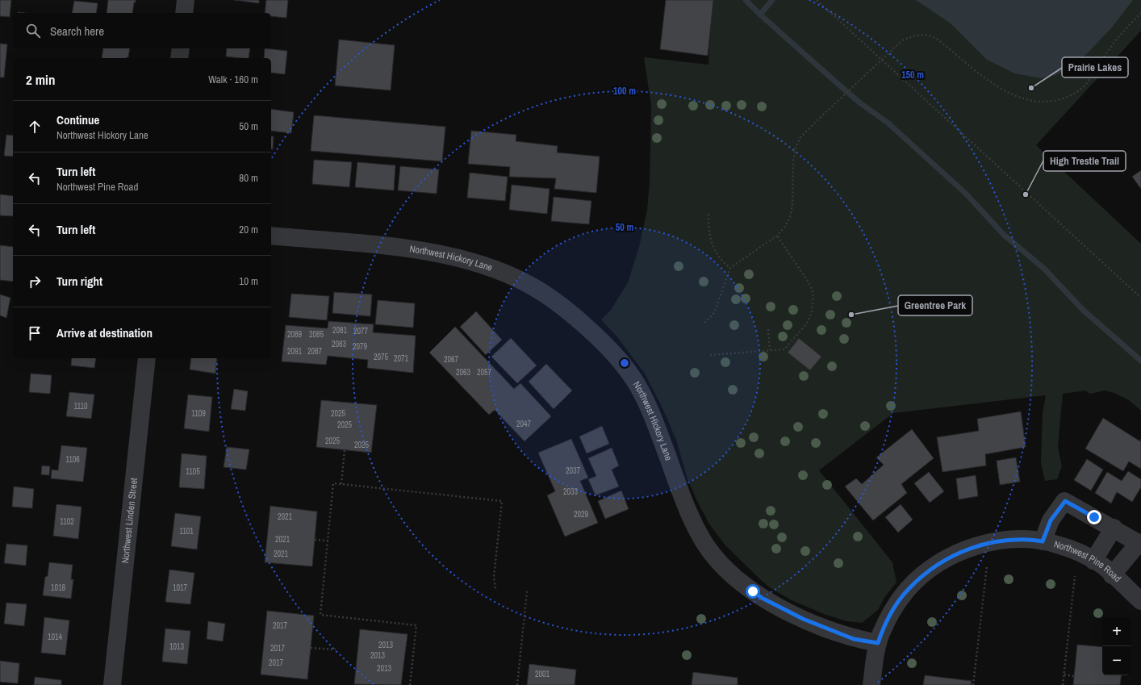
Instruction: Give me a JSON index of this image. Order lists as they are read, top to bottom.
{
  "streets": {
    "street": ["Northwest Hickory Lane", "Northwest Linden Street", "Northwest Pine Road"]
  },
  "crossings": [
    ["Northwest Hickory Lane", "Northwest Pine Road"]
  ],
  "places": ["Prairie Lakes", "High Trestle Trail", "Greentree Park"],
  "house_numbers": [
    "2081",
    "2077",
    "2089",
    "2085",
    "2083",
    "2079",
    "2091",
    "2087",
    "2075",
    "2071",
    "2067",
    "2063",
    "2057",
    "1110",
    "1109",
    "2025",
    "2047",
    "2025",
    "2025",
    "2025",
    "1106",
    "2037",
    "1105",
    "2033",
    "2029",
    "2021",
    "1102",
    "1101",
    "2021",
    "2021",
    "1018",
    "1017",
    "2017",
    "1014",
    "2013",
    "1013",
    "2017",
    "2013",
    "2017",
    "2013",
    "2001"
  ],
  "page": {
    "search": "Search here",
    "heading": ["2 min", "Walk · 160 m"],
    "list": [
      ["Continue", "Northwest Hickory Lane", "50 m"],
      ["Turn left", "Northwest Pine Road", "80 m"],
      ["Turn left", "20 m"],
      ["Turn right", "10 m"],
      "Arrive at destination"
    ],
    "map_buttons": ["+", "−"]
  },
  "rings": ["150 m", "100 m", "50 m"]
}
